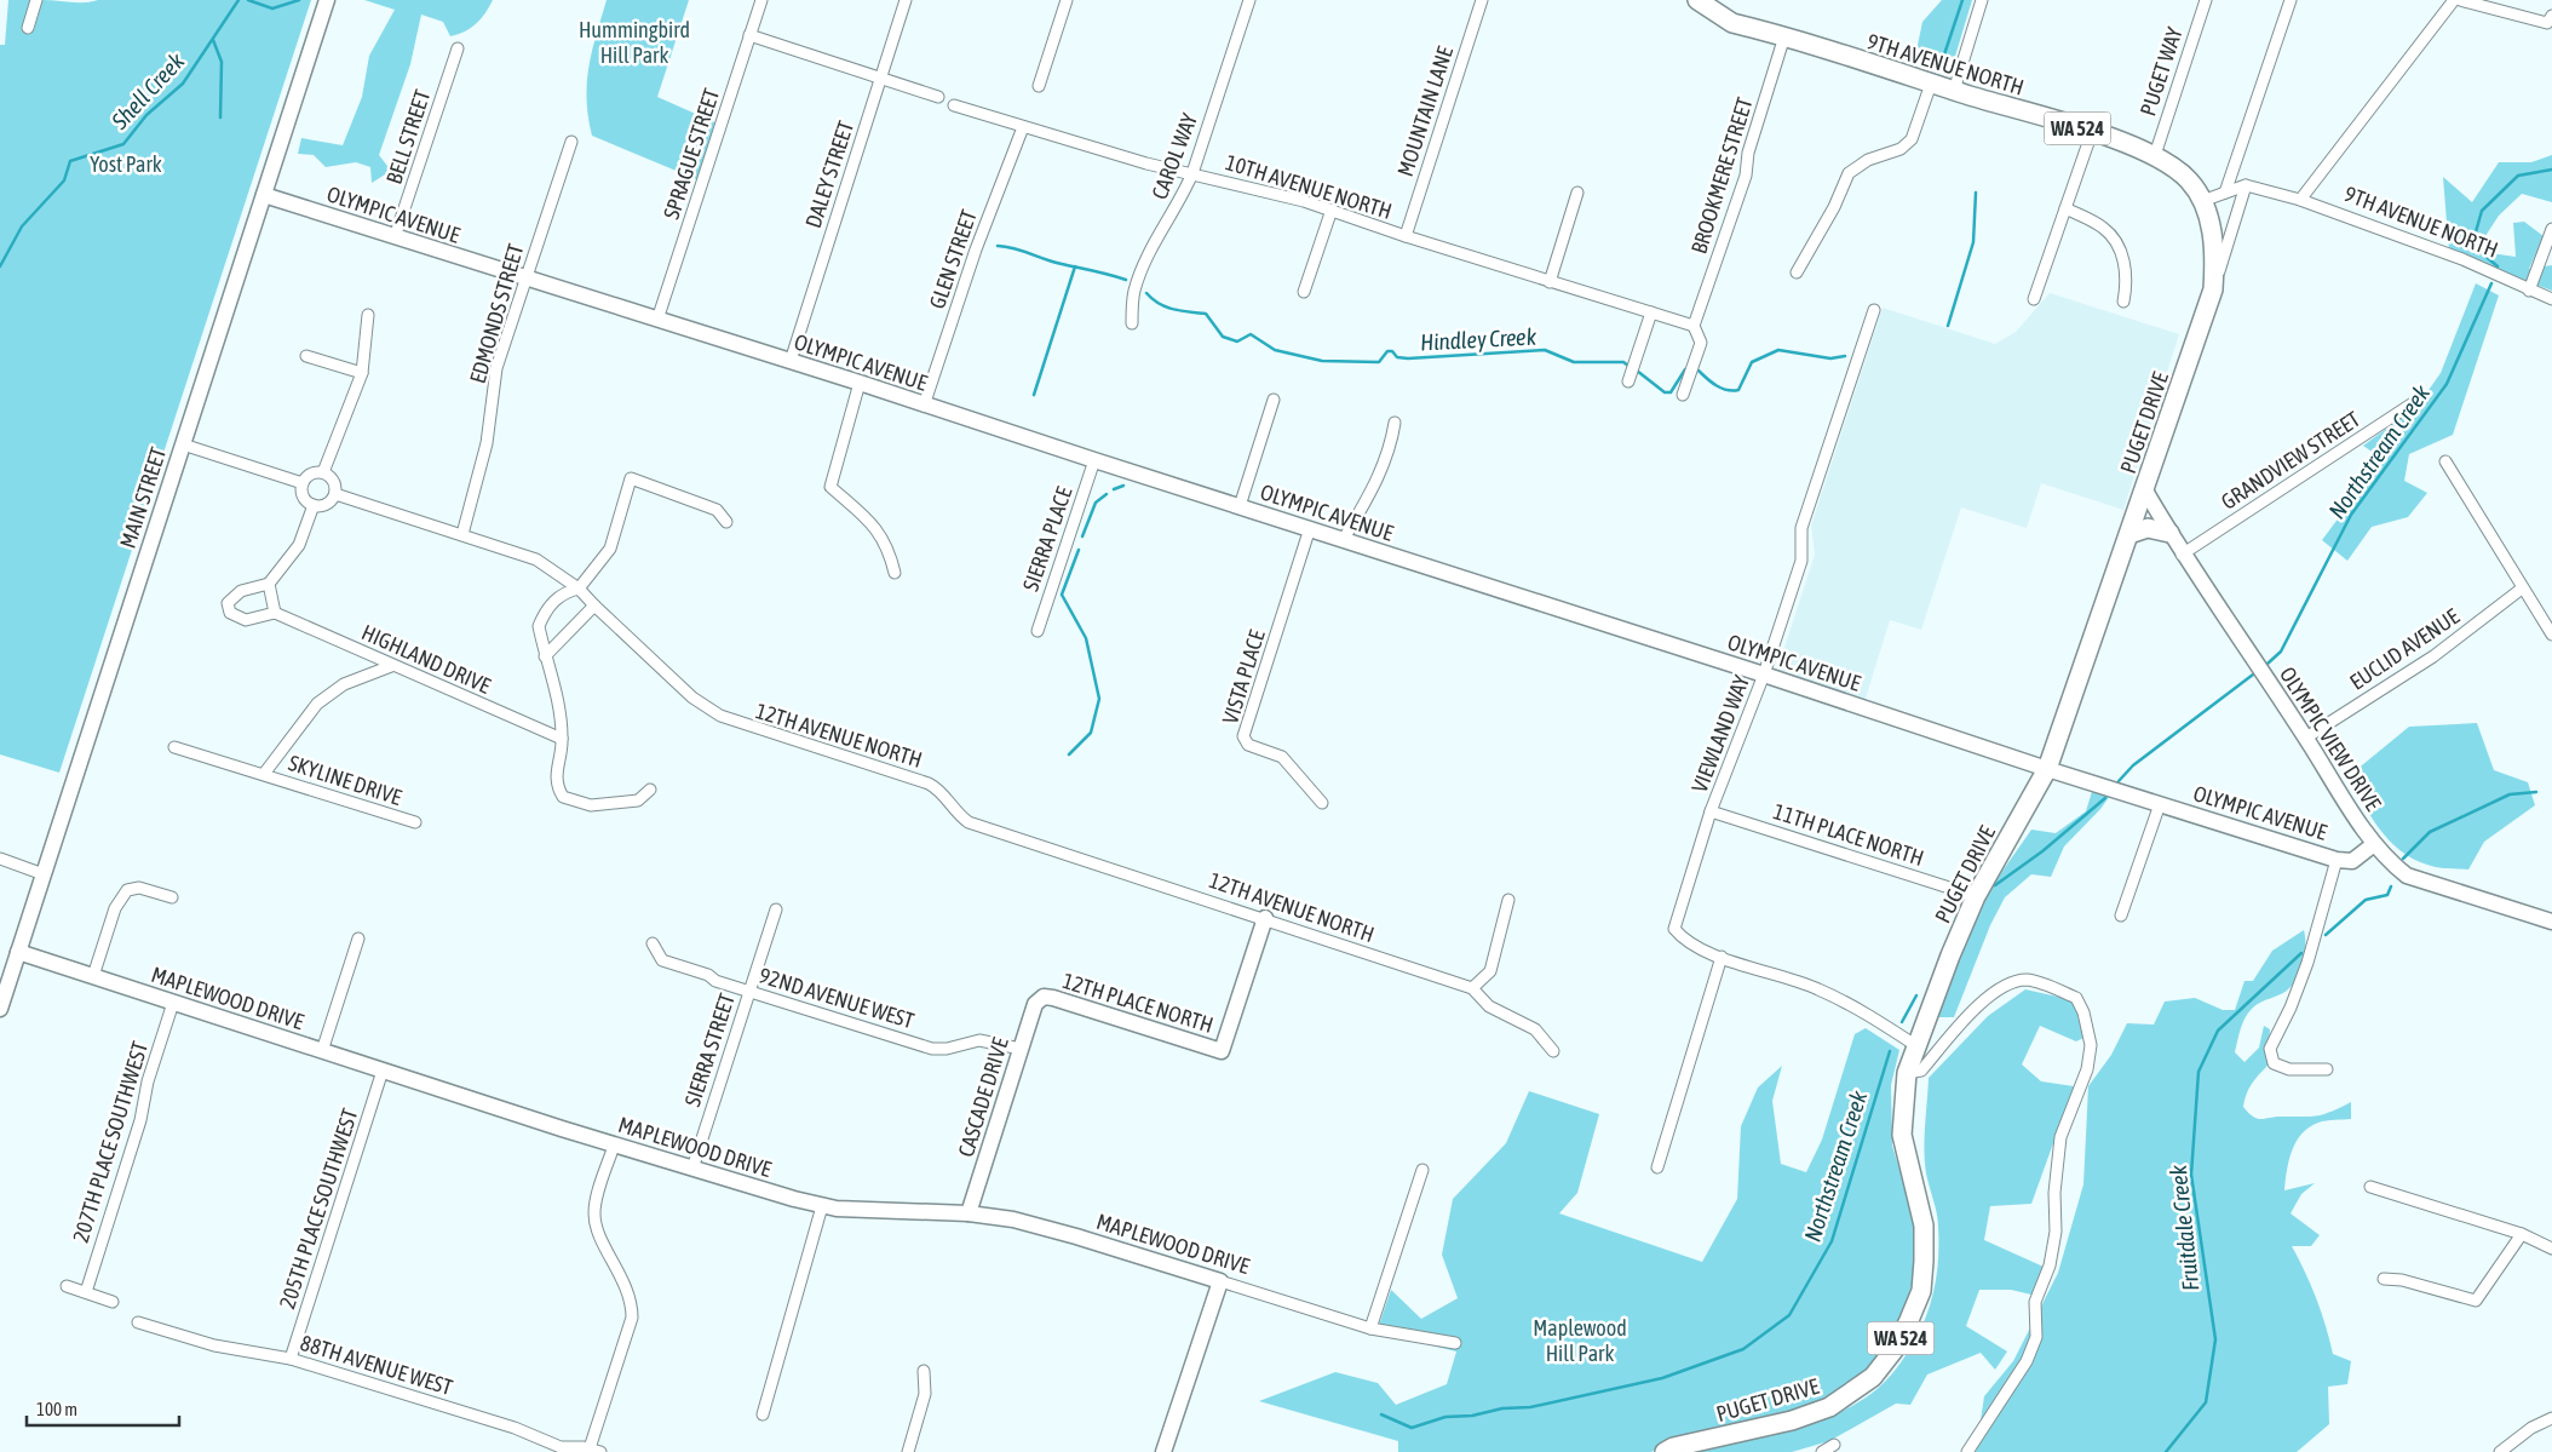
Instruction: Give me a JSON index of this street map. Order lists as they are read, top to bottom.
{
  "streets": {
    "main road": ["9TH AVENUE NORTH", "WA 524", "PUGET DRIVE"],
    "street": [
      "PUGET WAY",
      "MOUNTAIN LANE",
      "BELL STREET",
      "SPRAGUE STREET",
      "CAROL WAY",
      "DALEY STREET",
      "BROOKMERE STREET",
      "10TH AVENUE NORTH",
      "OLYMPIC AVENUE",
      "GLEN STREET",
      "EDMONDS STREET",
      "GRANDVIEW STREET",
      "MAIN STREET",
      "SIERRA PLACE",
      "EUCLID AVENUE",
      "HIGHLAND DRIVE",
      "VISTA PLACE",
      "VIEWLAND WAY",
      "12TH AVENUE NORTH",
      "OLYMPIC VIEW DRIVE",
      "SKYLINE DRIVE",
      "11TH PLACE NORTH",
      "MAPLEWOOD DRIVE",
      "92ND AVENUE WEST",
      "12TH PLACE NORTH",
      "SIERRA STREET",
      "CASCADE DRIVE",
      "207TH PLACE SOUTHWEST",
      "205TH PLACE SOUTHWEST",
      "88TH AVENUE WEST"
    ]
  },
  "crossings": [
    ["9TH AVENUE NORTH", "PUGET WAY"],
    ["9TH AVENUE NORTH", "BROOKMERE STREET"],
    ["9TH AVENUE NORTH", "PUGET DRIVE"],
    ["MOUNTAIN LANE", "10TH AVENUE NORTH"],
    ["BELL STREET", "OLYMPIC AVENUE"],
    ["SPRAGUE STREET", "OLYMPIC AVENUE"],
    ["CAROL WAY", "10TH AVENUE NORTH"],
    ["DALEY STREET", "OLYMPIC AVENUE"],
    ["BROOKMERE STREET", "10TH AVENUE NORTH"],
    ["10TH AVENUE NORTH", "GLEN STREET"],
    ["OLYMPIC AVENUE", "GLEN STREET"],
    ["OLYMPIC AVENUE", "EDMONDS STREET"],
    ["OLYMPIC AVENUE", "PUGET DRIVE"],
    ["OLYMPIC AVENUE", "MAIN STREET"],
    ["OLYMPIC AVENUE", "SIERRA PLACE"],
    ["OLYMPIC AVENUE", "VISTA PLACE"],
    ["OLYMPIC AVENUE", "VIEWLAND WAY"],
    ["OLYMPIC AVENUE", "OLYMPIC VIEW DRIVE"],
    ["EDMONDS STREET", "12TH AVENUE NORTH"],
    ["PUGET DRIVE", "OLYMPIC VIEW DRIVE"],
    ["PUGET DRIVE", "11TH PLACE NORTH"],
    ["GRANDVIEW STREET", "OLYMPIC VIEW DRIVE"],
    ["MAIN STREET", "MAPLEWOOD DRIVE"],
    ["EUCLID AVENUE", "OLYMPIC VIEW DRIVE"],
    ["HIGHLAND DRIVE", "SKYLINE DRIVE"],
    ["VIEWLAND WAY", "11TH PLACE NORTH"],
    ["12TH AVENUE NORTH", "12TH PLACE NORTH"],
    ["MAPLEWOOD DRIVE", "SIERRA STREET"],
    ["MAPLEWOOD DRIVE", "CASCADE DRIVE"],
    ["MAPLEWOOD DRIVE", "207TH PLACE SOUTHWEST"],
    ["MAPLEWOOD DRIVE", "205TH PLACE SOUTHWEST"],
    ["92ND AVENUE WEST", "SIERRA STREET"],
    ["92ND AVENUE WEST", "CASCADE DRIVE"],
    ["12TH PLACE NORTH", "CASCADE DRIVE"],
    ["205TH PLACE SOUTHWEST", "88TH AVENUE WEST"]
  ],
  "water": [
    "Shell Creek",
    "Hindley Creek",
    "Northstream Creek",
    "Fruitdale Creek"
  ],
  "parks": ["Hummingbird Hill Park", "Yost Park", "Maplewood Hill Park"],
  "scale_bar": "100 m"
}
